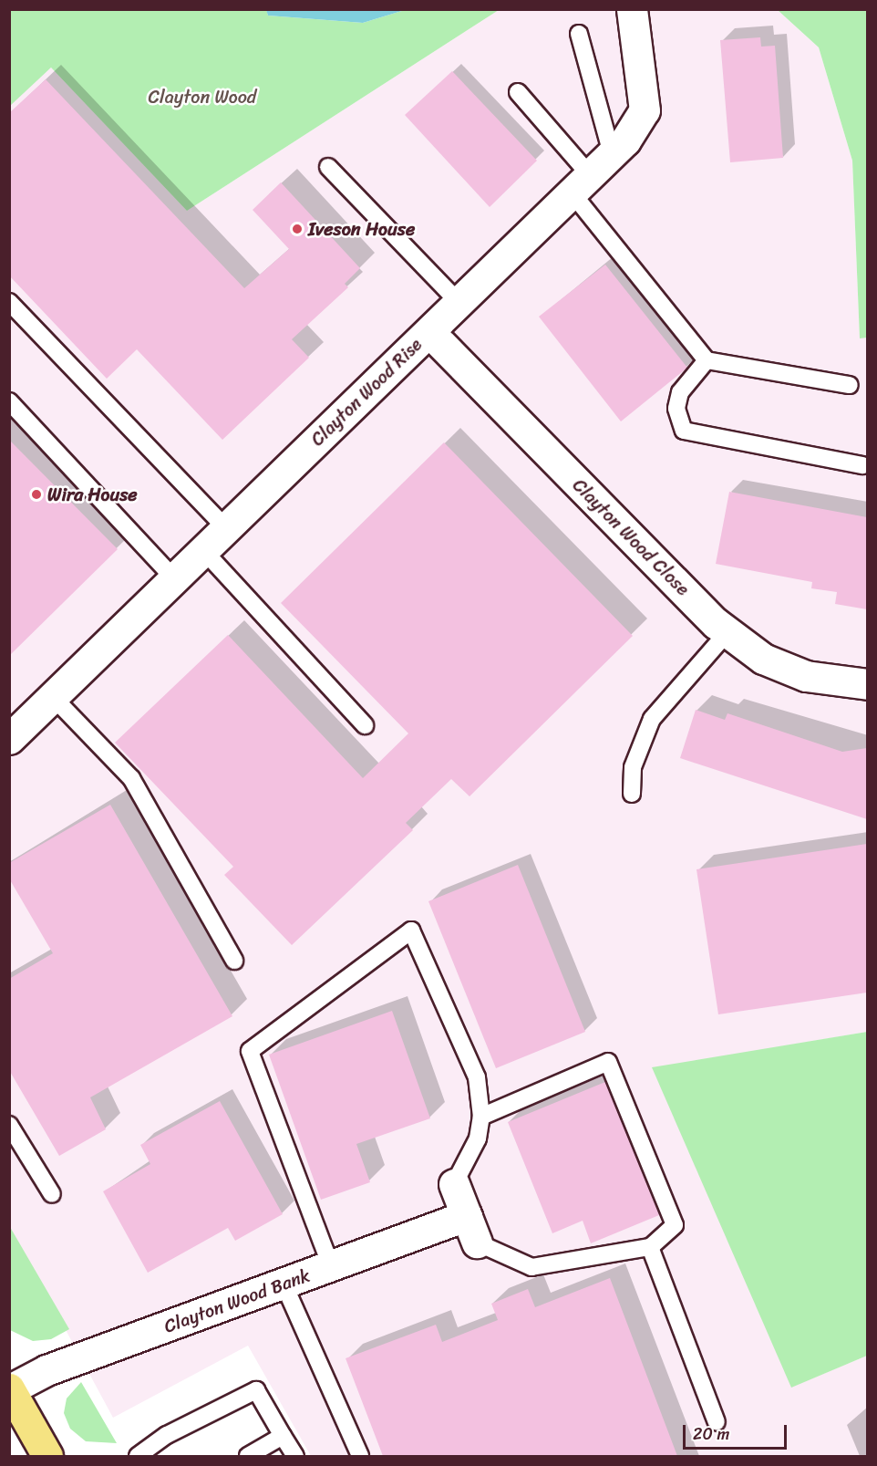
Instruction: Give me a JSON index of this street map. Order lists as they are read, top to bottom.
{
  "streets": {
    "street": ["Clayton Wood Rise", "Clayton Wood Close", "Clayton Wood Bank"]
  },
  "crossings": [
    ["Clayton Wood Rise", "Clayton Wood Close"]
  ],
  "parks": ["Clayton Wood"],
  "places": ["Iveson House", "Wira House"],
  "scale_bar": "20 m"
}
